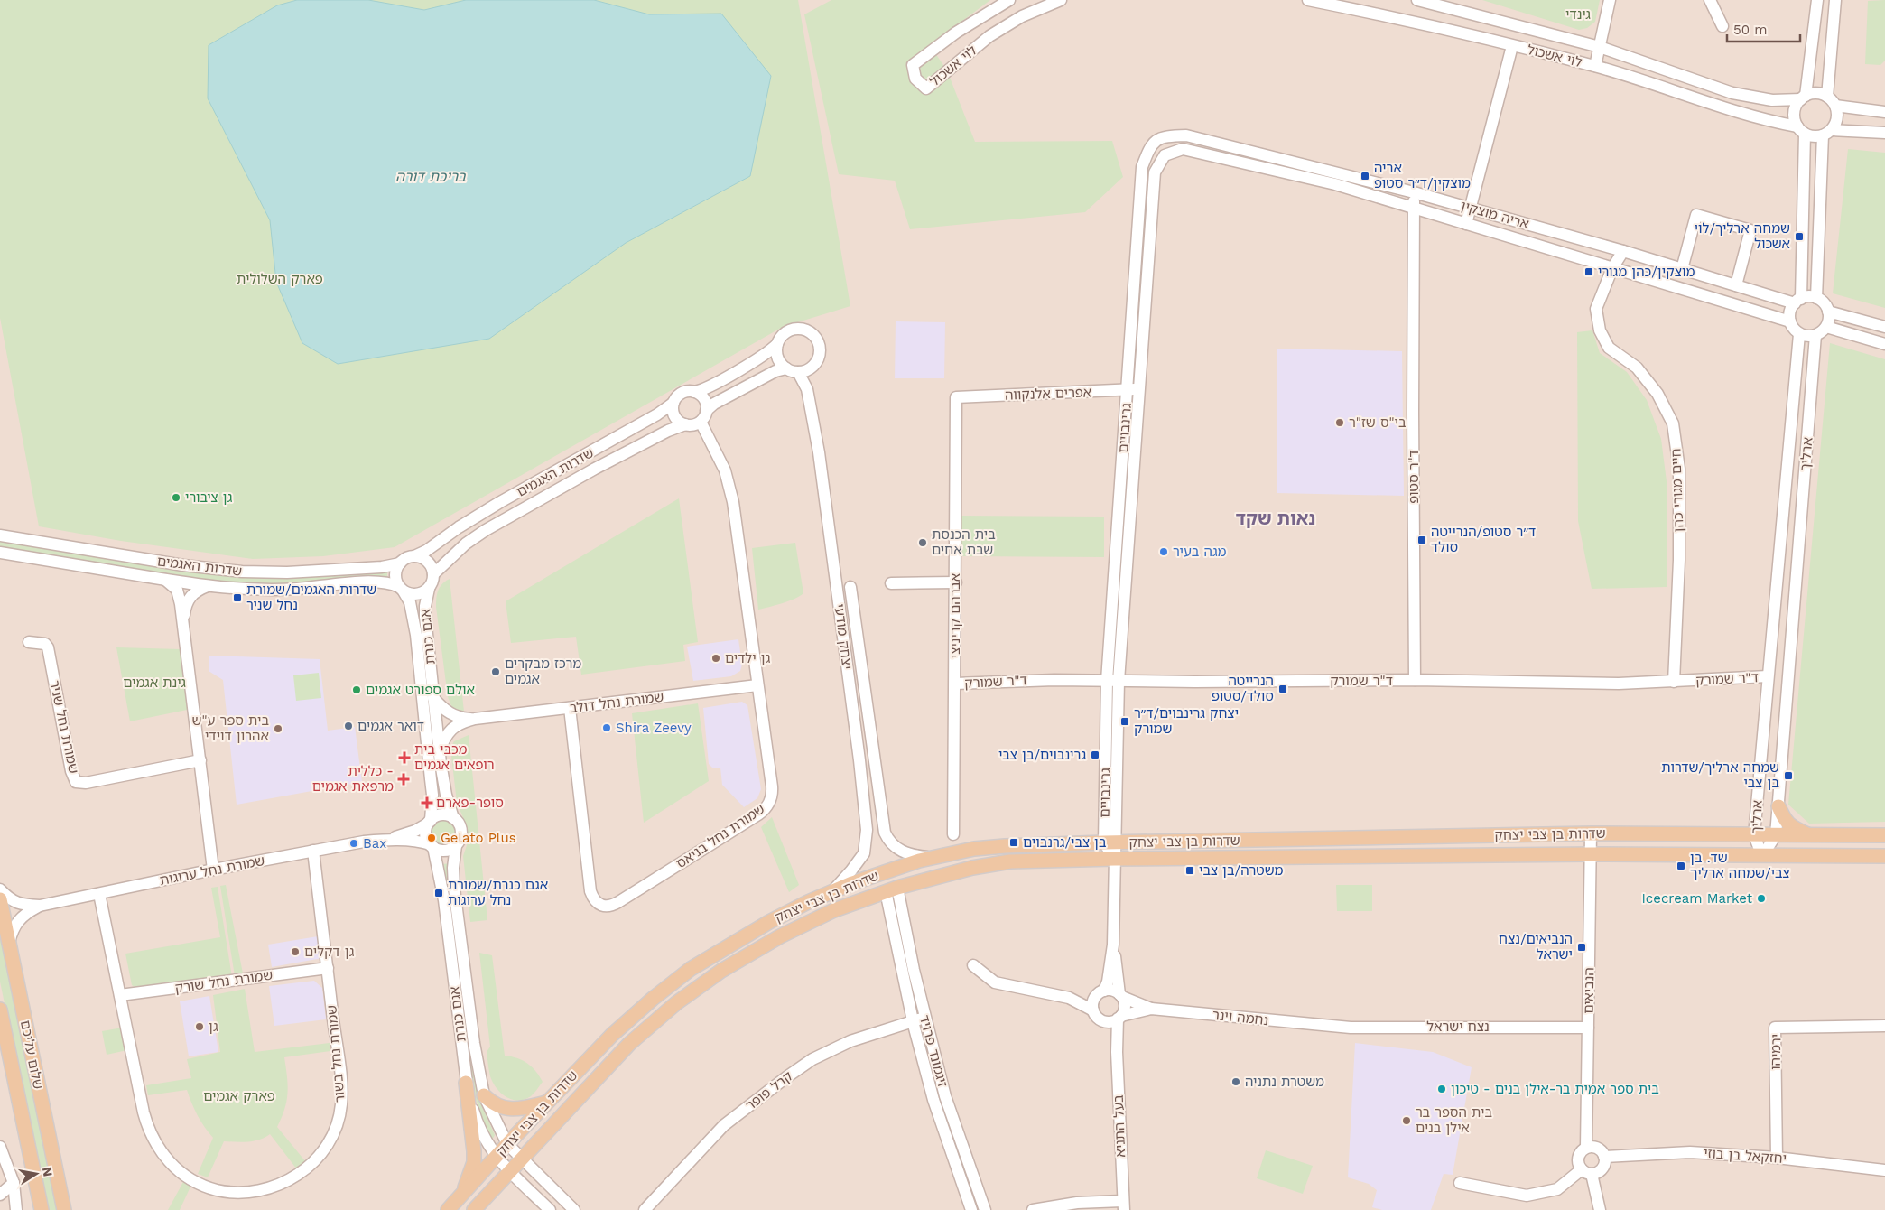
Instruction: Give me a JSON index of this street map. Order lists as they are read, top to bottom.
{
  "streets": {
    "main road": ["שדרות בן צבי יצחק", "שלום עליכם"],
    "street": [
      "לוי אשכול",
      "אריה מוצקין",
      "אפרים אלנקווה",
      "גרינבויים",
      "ארליך",
      "שדרות האגמים",
      "ד\"ר סטופ",
      "חיים מגורי כהן",
      "אברהם קריניצי",
      "אגם כנרת",
      "יצחק מודעי",
      "ד\"ר שמורק",
      "שמורת נחל דולב",
      "שמורת נחל שניר",
      "שמורת נחל בניאס",
      "שמורת נחל ערוגות",
      "שמורת נחל שורק",
      "הנביאים",
      "נחמה וינר",
      "נצח ישראל",
      "זיגמונד פרויד",
      "ירמיהו",
      "שמורת נחל בשור",
      "קרל פופר",
      "בעל התניא",
      "יחזקאל בן בוזי"
    ]
  },
  "crossings": [
    ["אריה מוצקין", "גרינבויים"],
    ["אריה מוצקין", "ארליך"],
    ["אריה מוצקין", "ד\"ר סטופ"],
    ["אריה מוצקין", "חיים מגורי כהן"],
    ["אפרים אלנקווה", "גרינבויים"],
    ["אפרים אלנקווה", "אברהם קריניצי"],
    ["גרינבויים", "ד\"ר שמורק"],
    ["גרינבויים", "שדרות בן צבי יצחק"],
    ["ארליך", "ד\"ר שמורק"],
    ["ארליך", "שדרות בן צבי יצחק"],
    ["שדרות האגמים", "אגם כנרת"],
    ["שדרות האגמים", "שמורת נחל בניאס"],
    ["ד\"ר סטופ", "ד\"ר שמורק"],
    ["חיים מגורי כהן", "ד\"ר שמורק"],
    ["אברהם קריניצי", "ד\"ר שמורק"],
    ["אגם כנרת", "שמורת נחל דולב"],
    ["אגם כנרת", "שדרות בן צבי יצחק"],
    ["אגם כנרת", "שמורת נחל ערוגות"],
    ["יצחק מודעי", "שדרות בן צבי יצחק"],
    ["שמורת נחל דולב", "שמורת נחל בניאס"],
    ["שדרות בן צבי יצחק", "הנביאים"],
    ["שדרות בן צבי יצחק", "זיגמונד פרויד"],
    ["שמורת נחל ערוגות", "שמורת נחל בשור"],
    ["שמורת נחל ערוגות", "שלום עליכם"],
    ["שמורת נחל שורק", "שמורת נחל בשור"],
    ["הנביאים", "נצח ישראל"],
    ["הנביאים", "יחזקאל בן בוזי"],
    ["נחמה וינר", "נצח ישראל"],
    ["נחמה וינר", "בעל התניא"],
    ["זיגמונד פרויד", "קרל פופר"],
    ["ירמיהו", "יחזקאל בן בוזי"]
  ],
  "districts": ["נאות שקד"],
  "water": ["בריכת דורה"],
  "parks": [
    "גינדי",
    "פארק השלולית",
    "גינת אגמים",
    "פארק אגמים"
  ],
  "places": {
    "transit": [
      "אריה מוצקין/ד״ר סטופ",
      "שמחה ארליך/לוי אשכול",
      "מוצקין/כהן מגורי",
      "ד״ר סטופ/הנרייטה סולד",
      "שדרות האגמים/שמורת נחל שניר",
      "הנרייטה סולד/סטופ",
      "יצחק גרינבוים/ד״ר שמורק",
      "גרינבוים/בן צבי",
      "שמחה ארליך/שדרות בן צבי",
      "בן צבי/גרנבוים",
      "שד. בן צבי/שמחה ארליך",
      "משטרה/בן צבי",
      "אגם כנרת/שמורת נחל ערוגות",
      "הנביאים/נצח ישראל"
    ],
    "other": [
      "בי\"ס שז\"ר",
      "גן ציבורי",
      "בית הכנסת שבת אחים",
      "מגה בעיר",
      "גן ילדים",
      "מרכז מבקרים אגמים",
      "אולם ספורט אגמים",
      "דואר אגמים",
      "Shira Zeevy",
      "בית ספר ע\"ש אהרון דוידי",
      "Gelato Plus",
      "Bax",
      "Icecream Market",
      "גן דקלים",
      "גן",
      "משטרת נתניה",
      "בית ספר אמית בר-אילן בנים - טיכון",
      "בית הספר בר אילן בנים"
    ],
    "health": ["מכבי בית רופאים אגמים", "כללית - מרפאת אגמים", "סופר-פארם"]
  },
  "scale_bar": "50 m",
  "north": "right"
}
